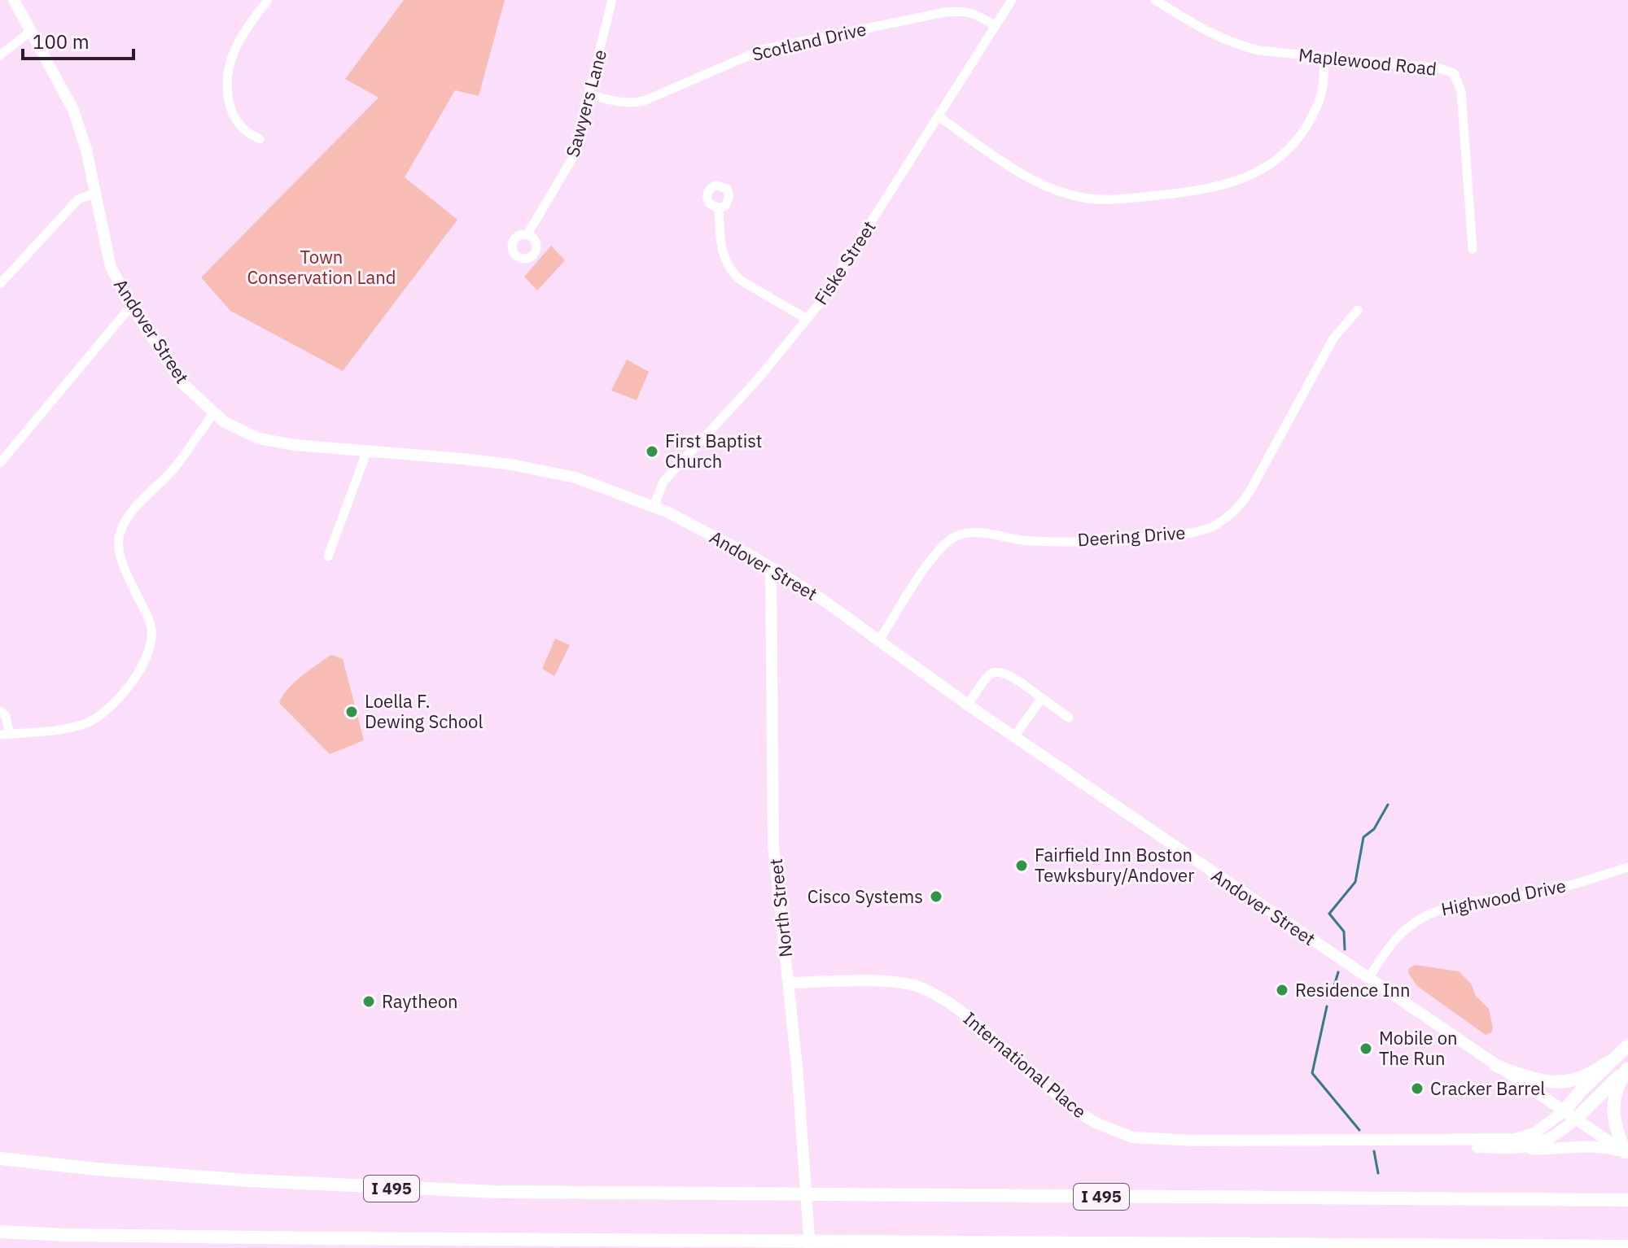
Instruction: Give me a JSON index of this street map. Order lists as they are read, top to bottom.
{
  "streets": {
    "highway": ["I 495"],
    "main road": ["Andover Street", "North Street", "International Place"],
    "street": [
      "Scotland Drive",
      "Maplewood Road",
      "Sawyers Lane",
      "Fiske Street",
      "Deering Drive",
      "Highwood Drive"
    ]
  },
  "crossings": [
    ["Scotland Drive", "Sawyers Lane"],
    ["Scotland Drive", "Fiske Street"],
    ["Fiske Street", "Andover Street"],
    ["Andover Street", "Deering Drive"],
    ["Andover Street", "Highwood Drive"],
    ["Andover Street", "North Street"],
    ["Andover Street", "International Place"],
    ["North Street", "International Place"]
  ],
  "parks": ["Town Conservation Land"],
  "places": [
    "First Baptist Church",
    "Loella F. Dewing School",
    "Fairfield Inn Boston Tewksbury/Andover",
    "Cisco Systems",
    "Residence Inn",
    "Raytheon",
    "Mobile on The Run",
    "Cracker Barrel"
  ],
  "scale_bar": "100 m"
}
